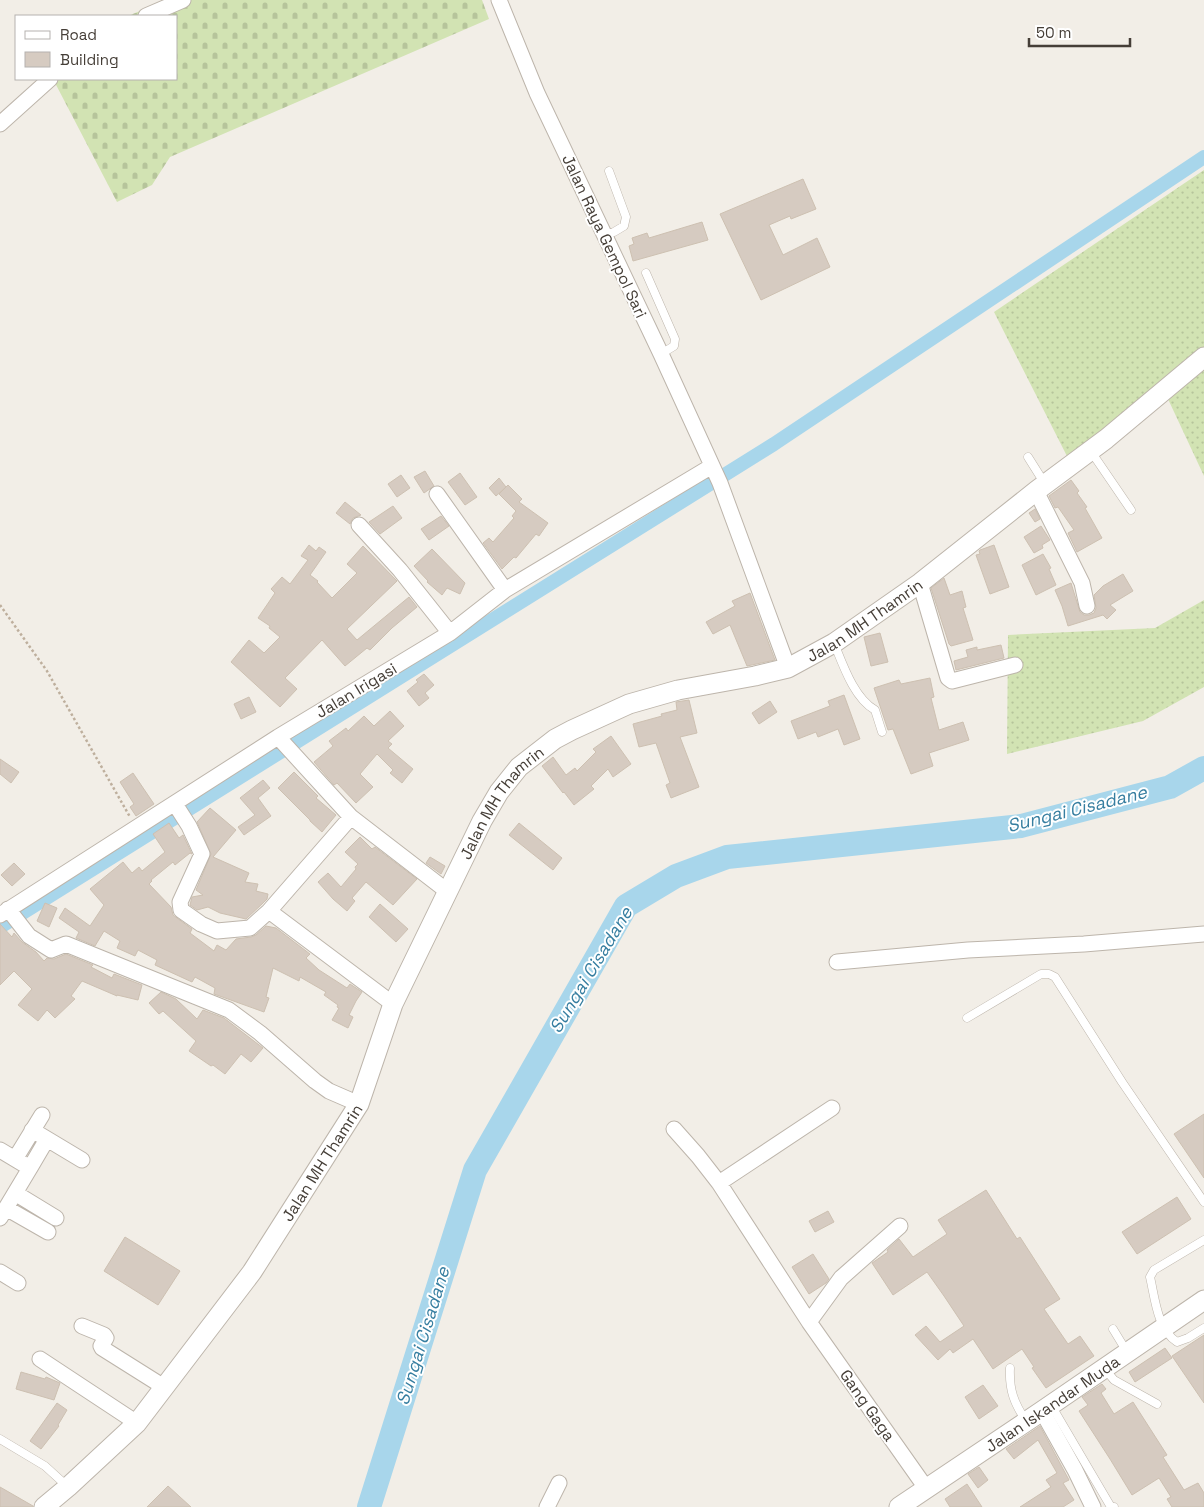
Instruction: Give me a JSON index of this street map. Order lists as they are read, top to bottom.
{
  "streets": {
    "street": [
      "Jalan Raya Gempol Sari",
      "Jalan MH Thamrin",
      "Jalan Irigasi",
      "Jalan Iskandar Muda",
      "Gang Gaga"
    ]
  },
  "crossings": [
    ["Jalan Raya Gempol Sari", "Jalan MH Thamrin"],
    ["Jalan Raya Gempol Sari", "Jalan Irigasi"],
    ["Jalan Iskandar Muda", "Gang Gaga"]
  ],
  "water": ["Sungai Cisadane"],
  "legend": ["Road", "Building"],
  "scale_bar": "50 m"
}
